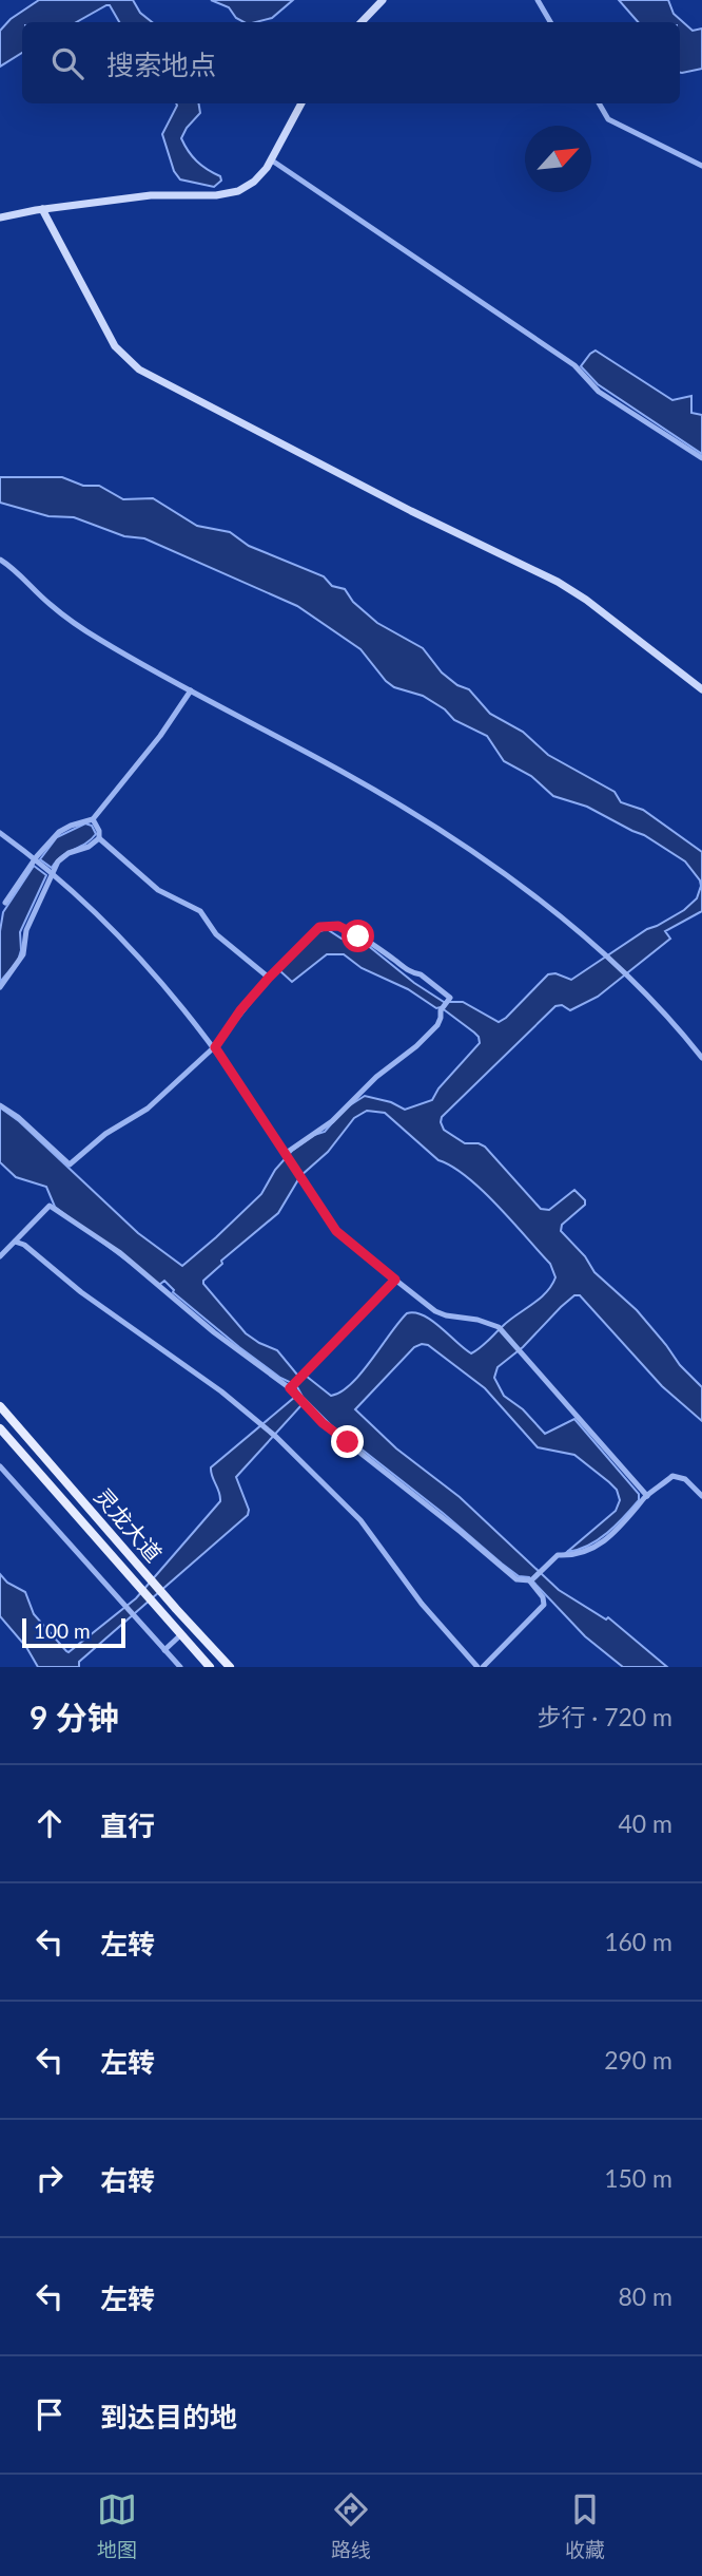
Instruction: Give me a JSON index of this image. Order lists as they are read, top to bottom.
{
  "streets": {
    "main road": ["灵龙大道"]
  },
  "scale_bar": "100 m",
  "north": "top right",
  "page": {
    "search": "搜索地点",
    "scale": "100 m",
    "heading": ["9 分钟", "步行 · 720 m"],
    "list": [
      ["直行", "40 m"],
      ["左转", "160 m"],
      ["左转", "290 m"],
      ["右转", "150 m"],
      ["左转", "80 m"],
      "到达目的地"
    ],
    "nav": ["地图", "路线", "收藏"]
  }
}
